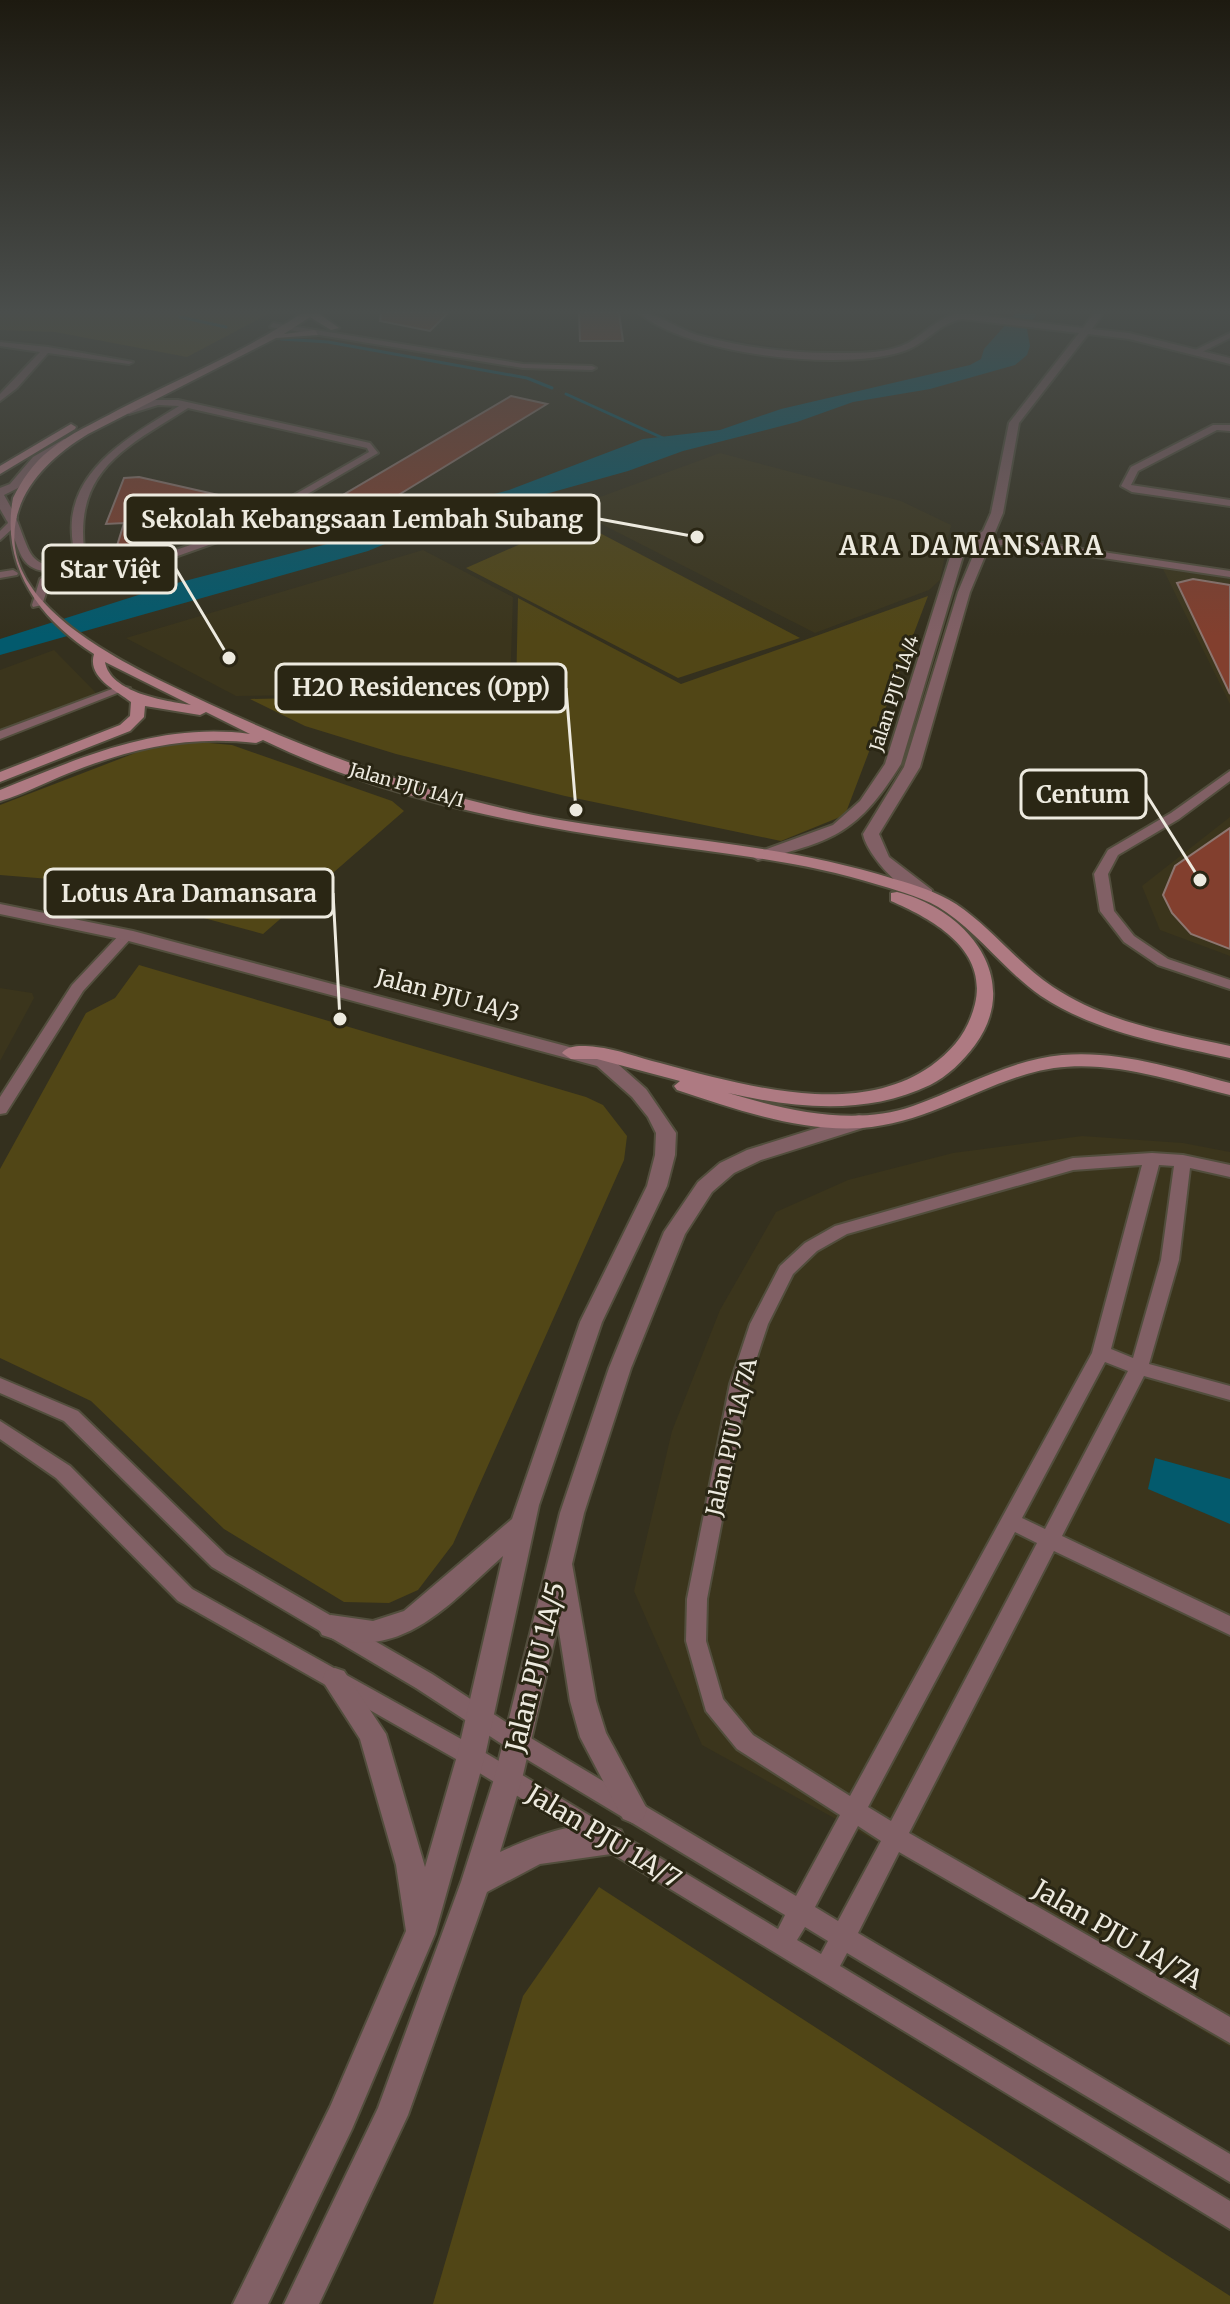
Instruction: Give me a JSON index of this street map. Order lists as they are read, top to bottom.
{
  "streets": {
    "main road": ["Jalan PJU 1A/1"],
    "street": [
      "Jalan PJU 1A/4",
      "Jalan PJU 1A/3",
      "Jalan PJU 1A/7A",
      "Jalan PJU 1A/5",
      "Jalan PJU 1A/7"
    ]
  },
  "crossings": [
    ["Jalan PJU 1A/4", "Jalan PJU 1A/1"],
    ["Jalan PJU 1A/3", "Jalan PJU 1A/5"],
    ["Jalan PJU 1A/5", "Jalan PJU 1A/7"]
  ],
  "districts": ["ARA DAMANSARA"],
  "places": [
    "Sekolah Kebangsaan Lembah Subang",
    "Star Việt",
    "H2O Residences (Opp)",
    "Centum",
    "Lotus Ara Damansara"
  ]
}
